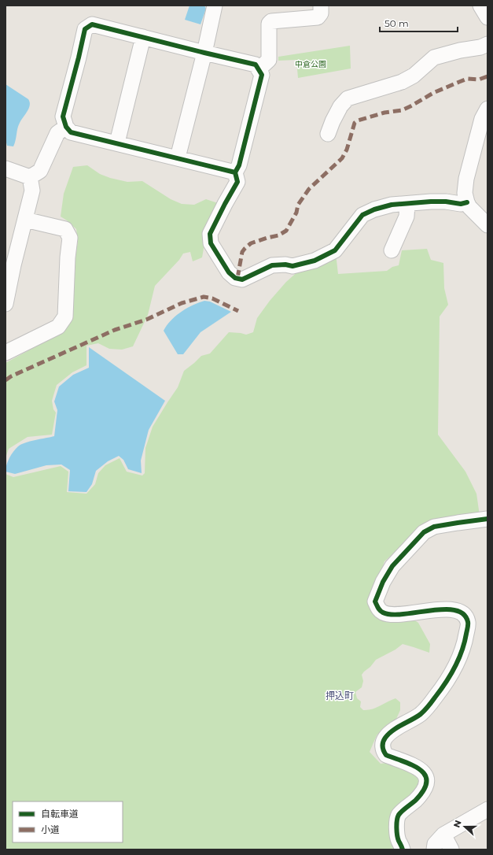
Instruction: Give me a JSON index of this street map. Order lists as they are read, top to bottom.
{
  "districts": ["押込町"],
  "parks": ["中倉公園"],
  "legend": ["自転車道", "小道"],
  "scale_bar": "50 m",
  "north": "left"
}
